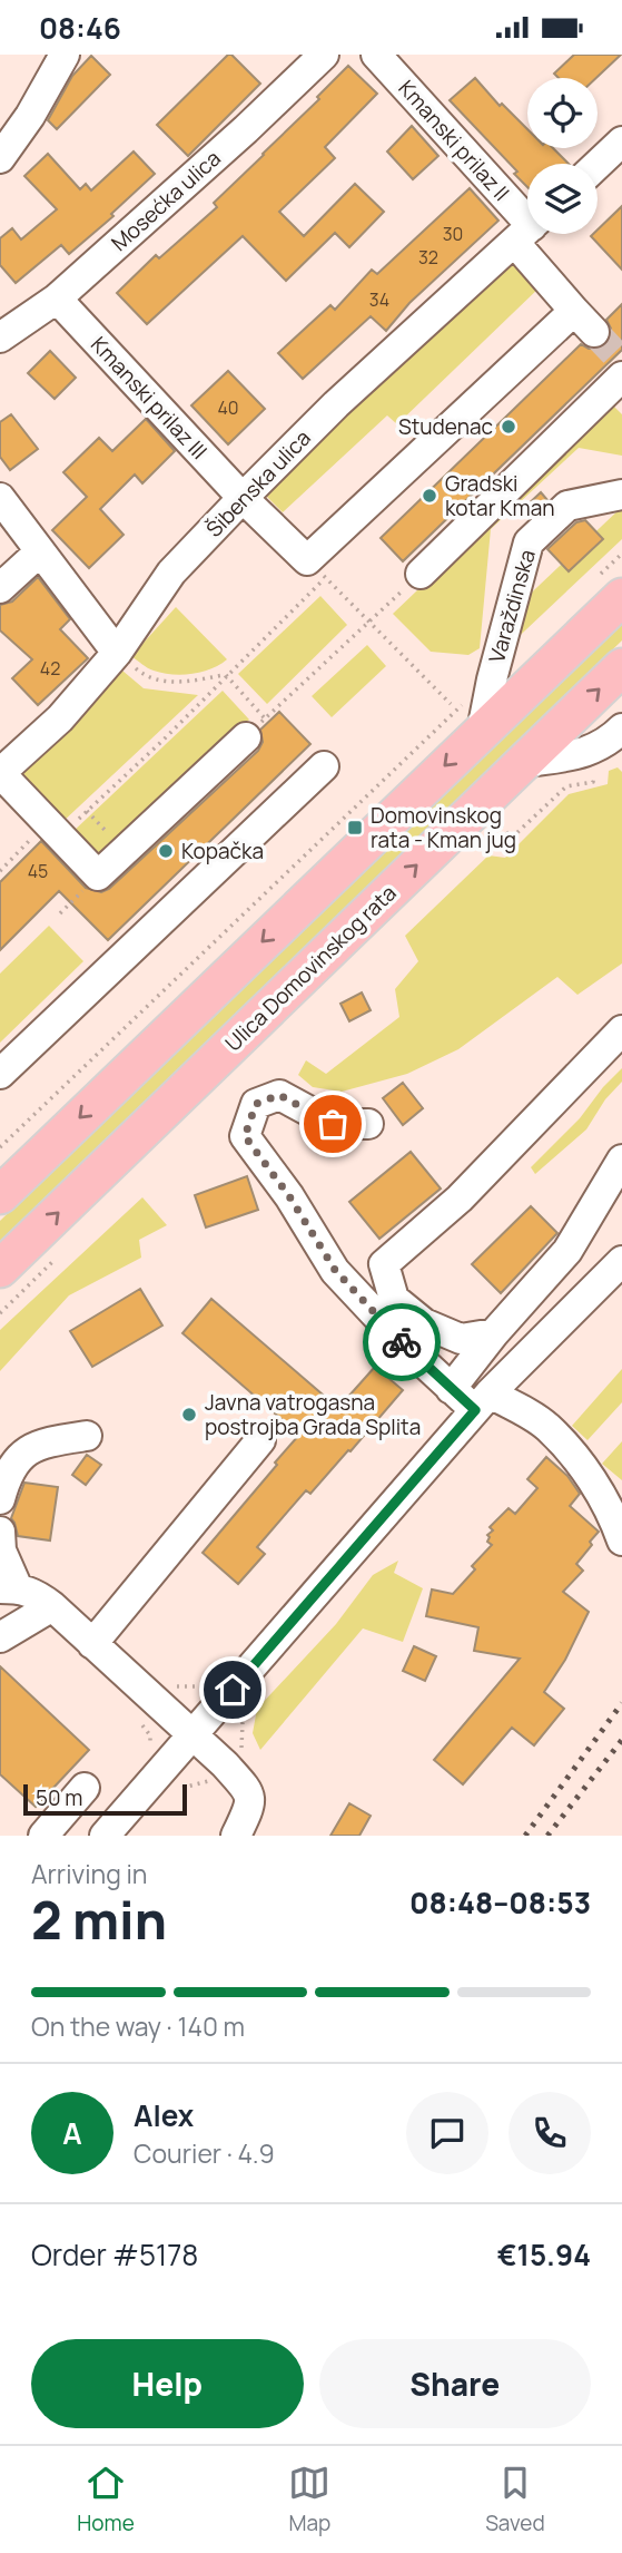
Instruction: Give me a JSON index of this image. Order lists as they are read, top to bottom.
{
  "streets": {
    "main road": ["Ulica Domovinskog rata"],
    "street": [
      "Kmanski prilaz II",
      "Mosećka ulica",
      "Kmanski prilaz III",
      "Šibenska ulica",
      "Varaždinska"
    ]
  },
  "crossings": [
    ["Kmanski prilaz II", "Kmanski prilaz III"],
    ["Mosećka ulica", "Kmanski prilaz III"],
    ["Kmanski prilaz III", "Šibenska ulica"]
  ],
  "places": {
    "other": [
      "Studenac",
      "Gradski kotar Kman",
      "Kopačka",
      "Javna vatrogasna postrojba Grada Splita"
    ],
    "transit": ["Domovinskog rata - Kman jug"]
  },
  "house_numbers": [
    "30",
    "32",
    "34",
    "40",
    "42",
    "45"
  ],
  "scale_bar": "50 m",
  "page": {
    "status": "08:46",
    "scale": "50 m",
    "heading": ["2 min", "Arriving in", "08:48–08:53"],
    "panel": [
      "Alex",
      "Courier · 4.9",
      "Order #5178",
      "€15.94"
    ],
    "bar": "On the way · 140 m",
    "round": "A",
    "buttons": ["Help", "Share"],
    "tabs": ["Home", "Map", "Saved"]
  }
}
